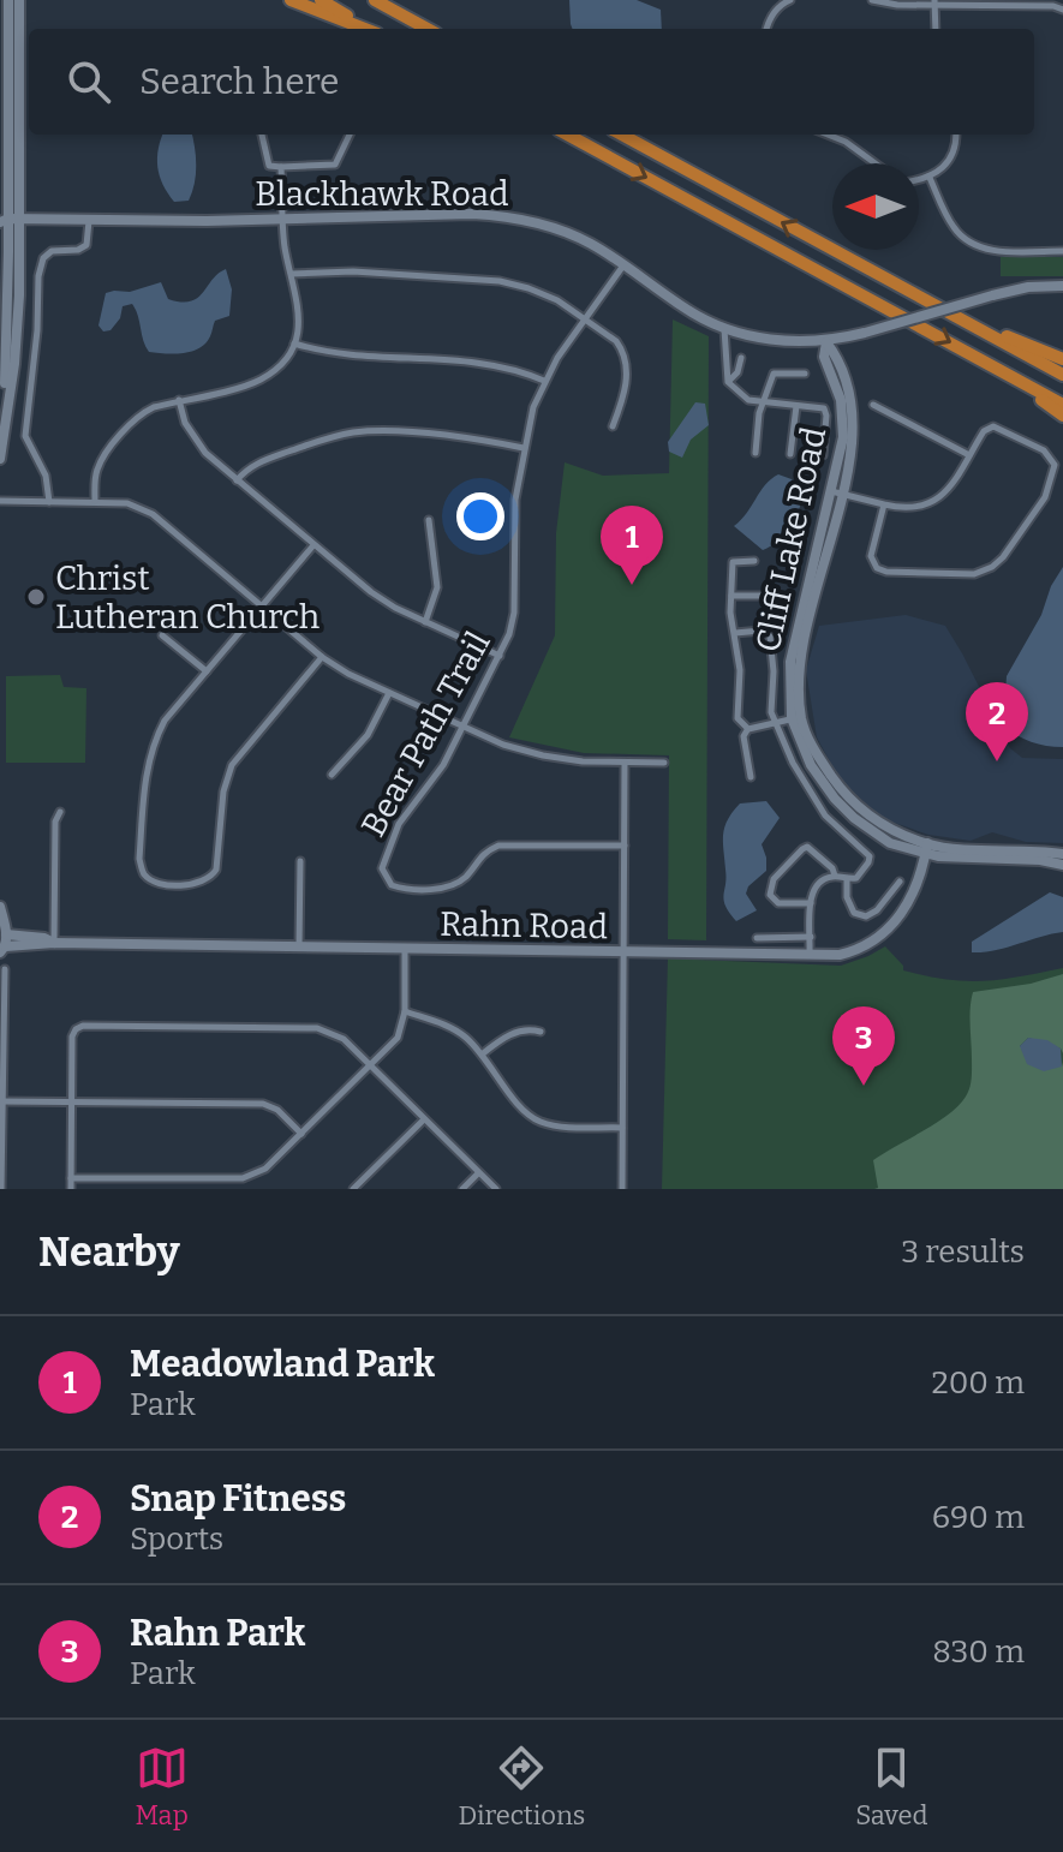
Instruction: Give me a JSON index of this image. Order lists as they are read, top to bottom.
{
  "streets": {
    "street": [
      "Blackhawk Road",
      "Cliff Lake Road",
      "Bear Path Trail",
      "Rahn Road"
    ]
  },
  "crossings": [
    ["Blackhawk Road", "Cliff Lake Road"],
    ["Blackhawk Road", "Bear Path Trail"],
    ["Cliff Lake Road", "Rahn Road"]
  ],
  "places": ["Christ Lutheran Church"],
  "north": "left",
  "page": {
    "search": "Search here",
    "pins": ["1", "2", "3"],
    "heading": ["Nearby", "3 results"],
    "list": [
      {
        "mark": "1",
        "name": "Meadowland Park",
        "note": "Park",
        "value": "200 m"
      },
      {
        "mark": "2",
        "name": "Snap Fitness",
        "note": "Sports",
        "value": "690 m"
      },
      {
        "mark": "3",
        "name": "Rahn Park",
        "note": "Park",
        "value": "830 m"
      }
    ],
    "nav": ["Map", "Directions", "Saved"]
  }
}
